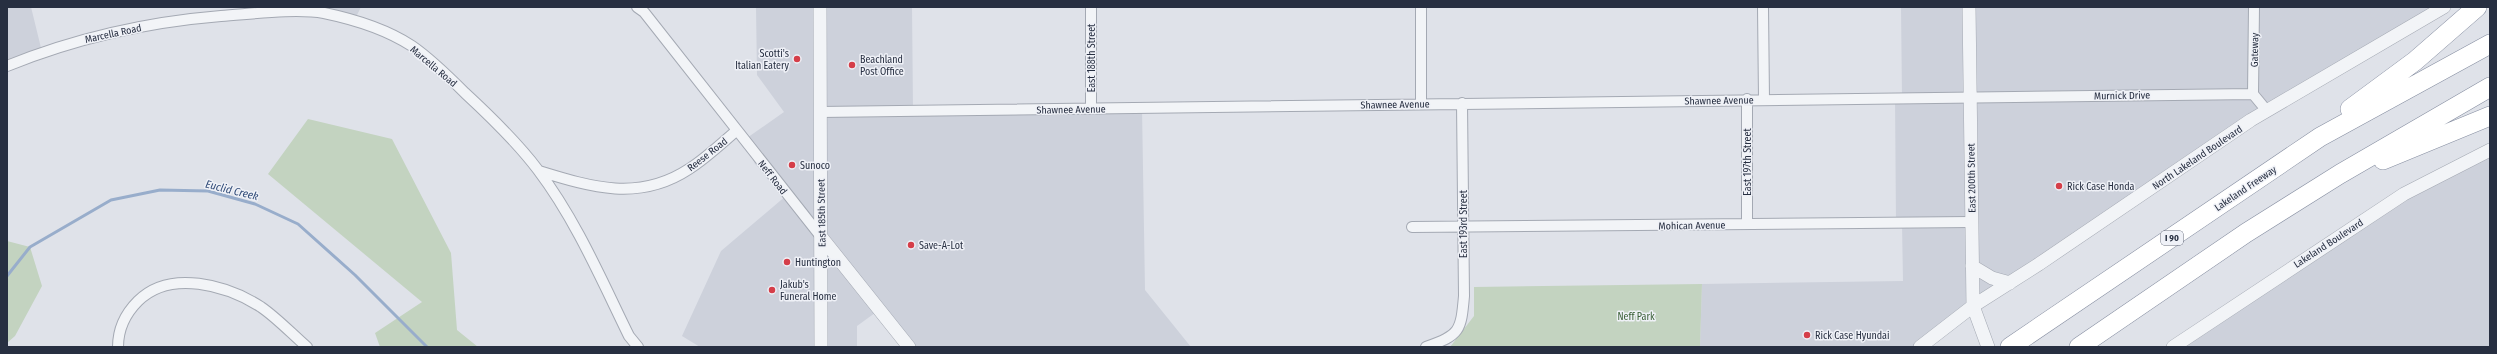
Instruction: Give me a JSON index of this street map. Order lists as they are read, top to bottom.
{
  "streets": {
    "highway": ["Lakeland Freeway", "I 90"],
    "street": [
      "Marcella Road",
      "Gateway",
      "East 188th Street",
      "Murnick Drive",
      "Shawnee Avenue",
      "Reese Road",
      "North Lakeland Boulevard",
      "East 197th Street",
      "Neff Road",
      "East 200th Street",
      "East 185th Street",
      "East 193rd Street",
      "Mohican Avenue",
      "Lakeland Boulevard"
    ]
  },
  "crossings": [
    ["Marcella Road", "Reese Road"],
    ["Gateway", "Murnick Drive"],
    ["East 188th Street", "Shawnee Avenue"],
    ["Murnick Drive", "Shawnee Avenue"],
    ["Murnick Drive", "East 200th Street"],
    ["Shawnee Avenue", "East 197th Street"],
    ["Shawnee Avenue", "East 200th Street"],
    ["Shawnee Avenue", "East 185th Street"],
    ["Shawnee Avenue", "East 193rd Street"],
    ["Reese Road", "Neff Road"],
    ["North Lakeland Boulevard", "East 200th Street"],
    ["East 197th Street", "Mohican Avenue"],
    ["Neff Road", "East 185th Street"],
    ["East 200th Street", "Mohican Avenue"],
    ["East 193rd Street", "Mohican Avenue"]
  ],
  "water": ["Euclid Creek"],
  "parks": ["Neff Park"],
  "places": [
    "Scotti's Italian Eatery",
    "Beachland Post Office",
    "Sunoco",
    "Rick Case Honda",
    "Save-A-Lot",
    "Huntington",
    "Jakub's Funeral Home",
    "Rick Case Hyundai"
  ]
}
